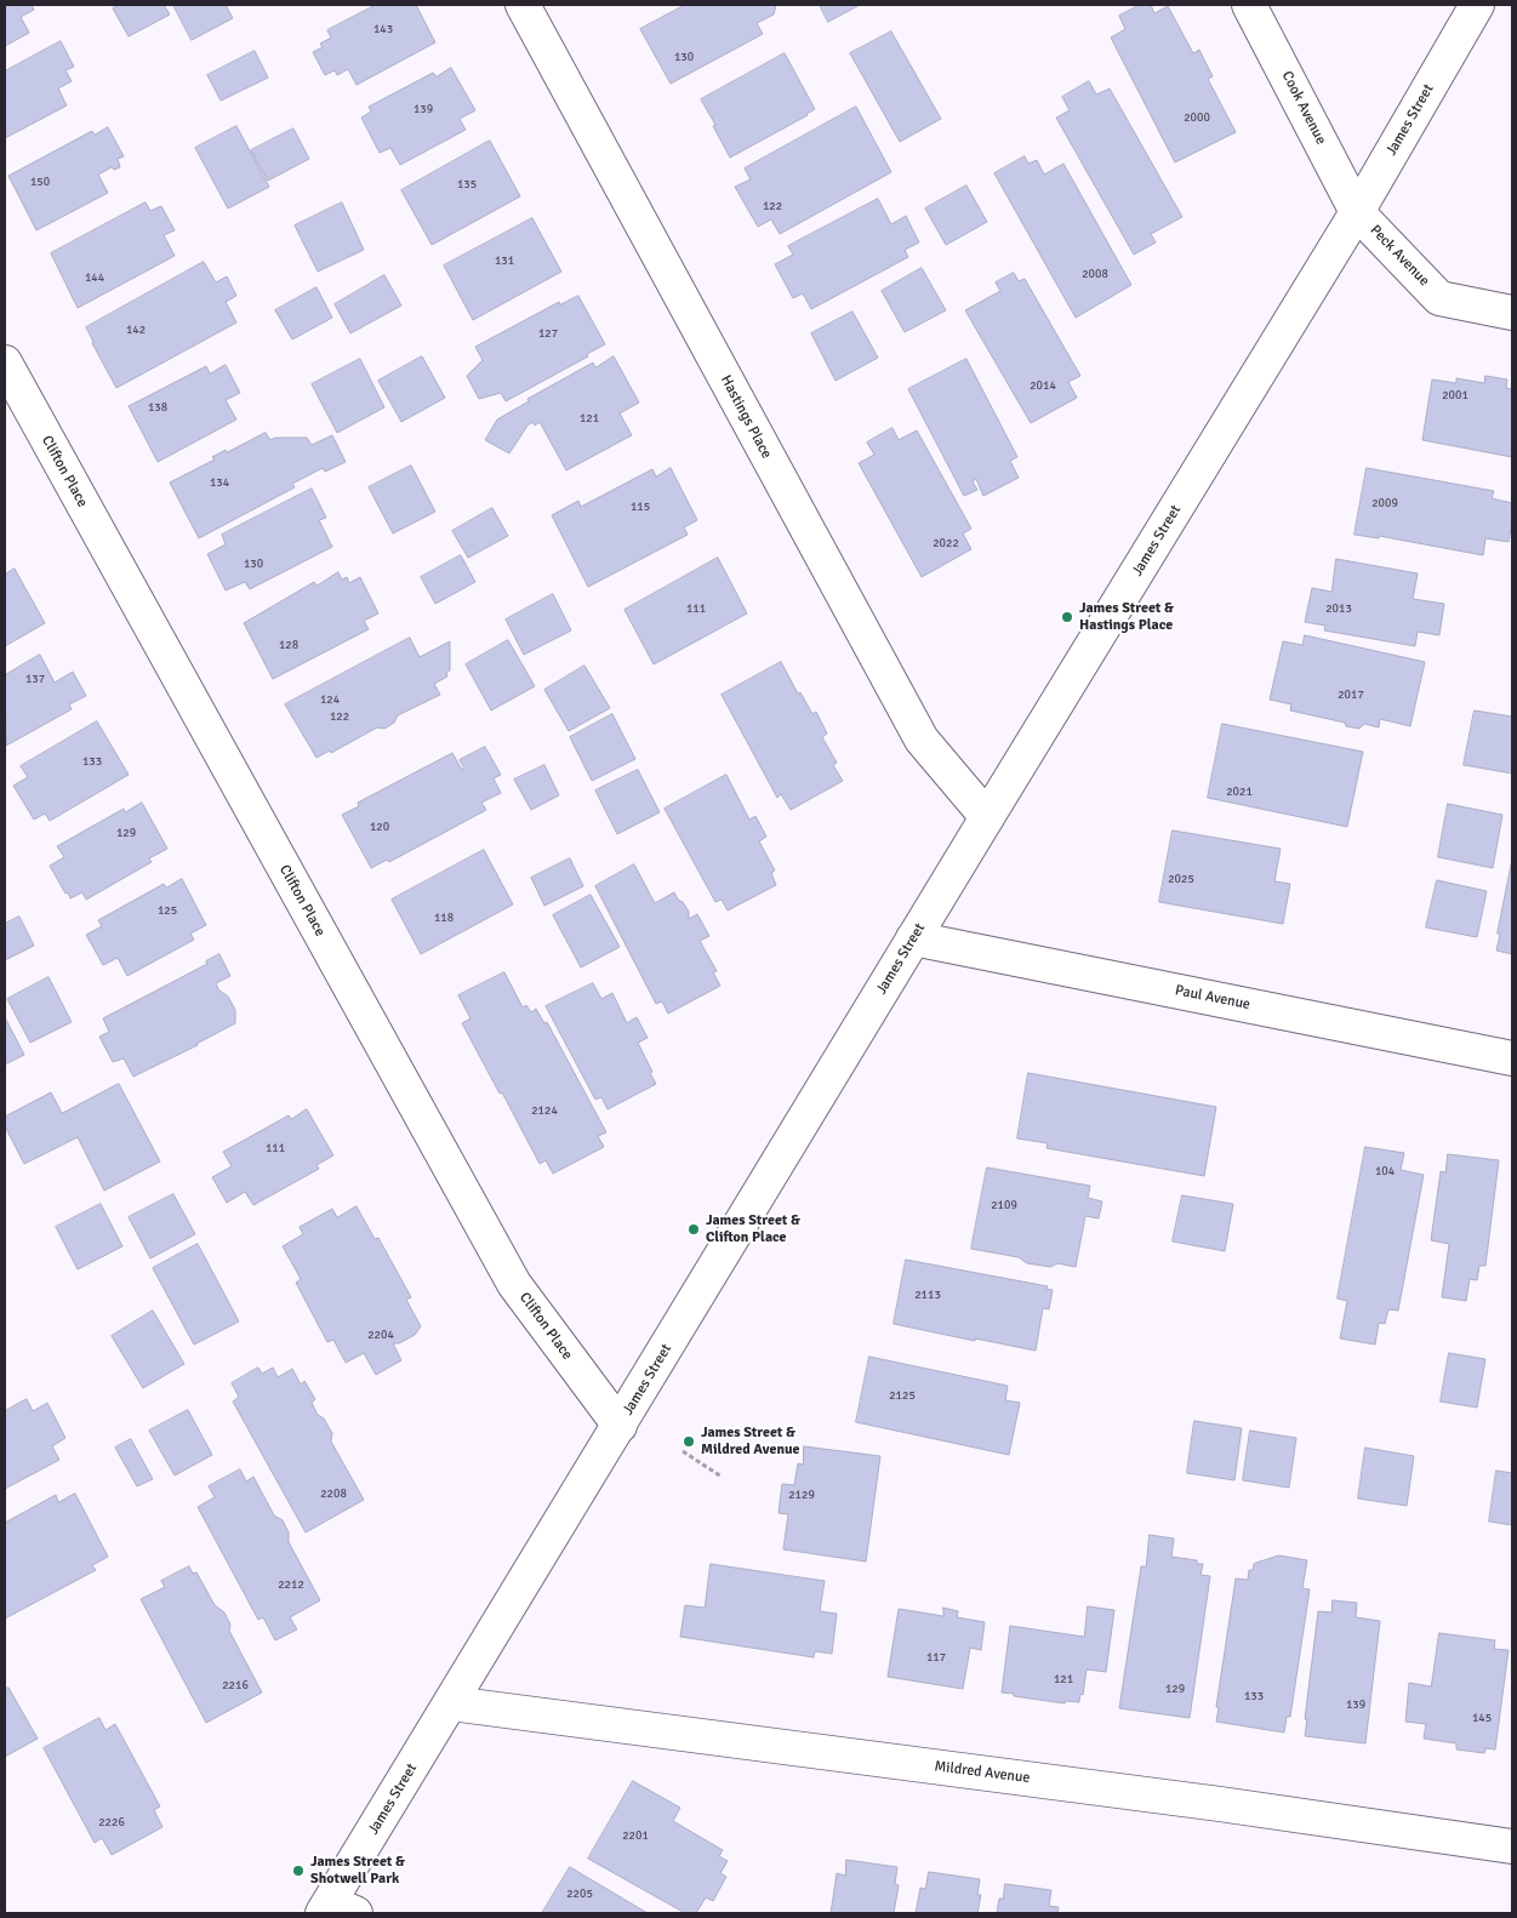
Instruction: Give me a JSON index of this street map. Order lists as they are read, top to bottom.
{
  "streets": {
    "street": [
      "Cook Avenue",
      "James Street",
      "Peck Avenue",
      "Hastings Place",
      "Clifton Place",
      "Paul Avenue",
      "Mildred Avenue"
    ]
  },
  "crossings": [
    ["Cook Avenue", "James Street"],
    ["Cook Avenue", "Peck Avenue"],
    ["James Street", "Peck Avenue"],
    ["James Street", "Hastings Place"],
    ["James Street", "Clifton Place"],
    ["James Street", "Paul Avenue"],
    ["James Street", "Mildred Avenue"]
  ],
  "places": [
    "James Street & Hastings Place",
    "James Street & Clifton Place",
    "James Street & Mildred Avenue",
    "James Street & Shotwell Park"
  ],
  "house_numbers": [
    "143",
    "130",
    "139",
    "2000",
    "150",
    "135",
    "122",
    "131",
    "2008",
    "144",
    "142",
    "127",
    "2014",
    "2001",
    "138",
    "121",
    "134",
    "2009",
    "115",
    "2022",
    "130",
    "111",
    "2013",
    "128",
    "137",
    "2017",
    "124",
    "122",
    "133",
    "2021",
    "120",
    "129",
    "2025",
    "125",
    "118",
    "2124",
    "111",
    "104",
    "2109",
    "2113",
    "2204",
    "2125",
    "2208",
    "2129",
    "2212",
    "117",
    "121",
    "2216",
    "129",
    "133",
    "139",
    "145",
    "2226",
    "2201",
    "2205"
  ]
}
